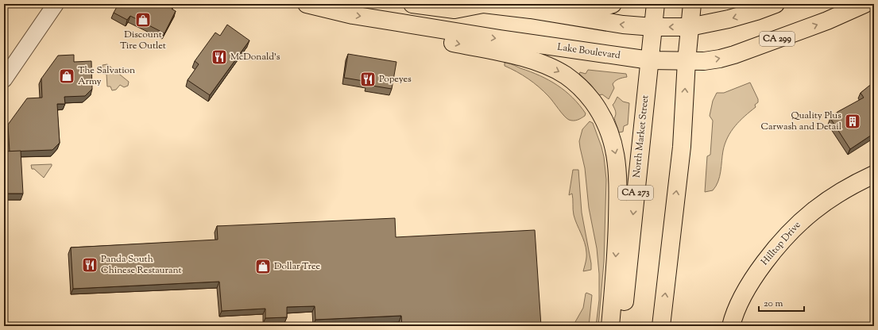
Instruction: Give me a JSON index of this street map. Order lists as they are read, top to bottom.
{
  "streets": {
    "main road": [
      "CA 299",
      "Lake Boulevard",
      "North Market Street",
      "CA 273",
      "Hilltop Drive"
    ]
  },
  "crossings": [
    ["Lake Boulevard", "North Market Street"]
  ],
  "places": {
    "shop": ["Discount Tire Outlet", "The Salvation Army", "Dollar Tree"],
    "restaurant": ["McDonald's", "Popeyes", "Panda South Chinese Restaurant"],
    "building": ["Quality Plus Carwash and Detail"]
  },
  "scale_bar": "20 m"
}
